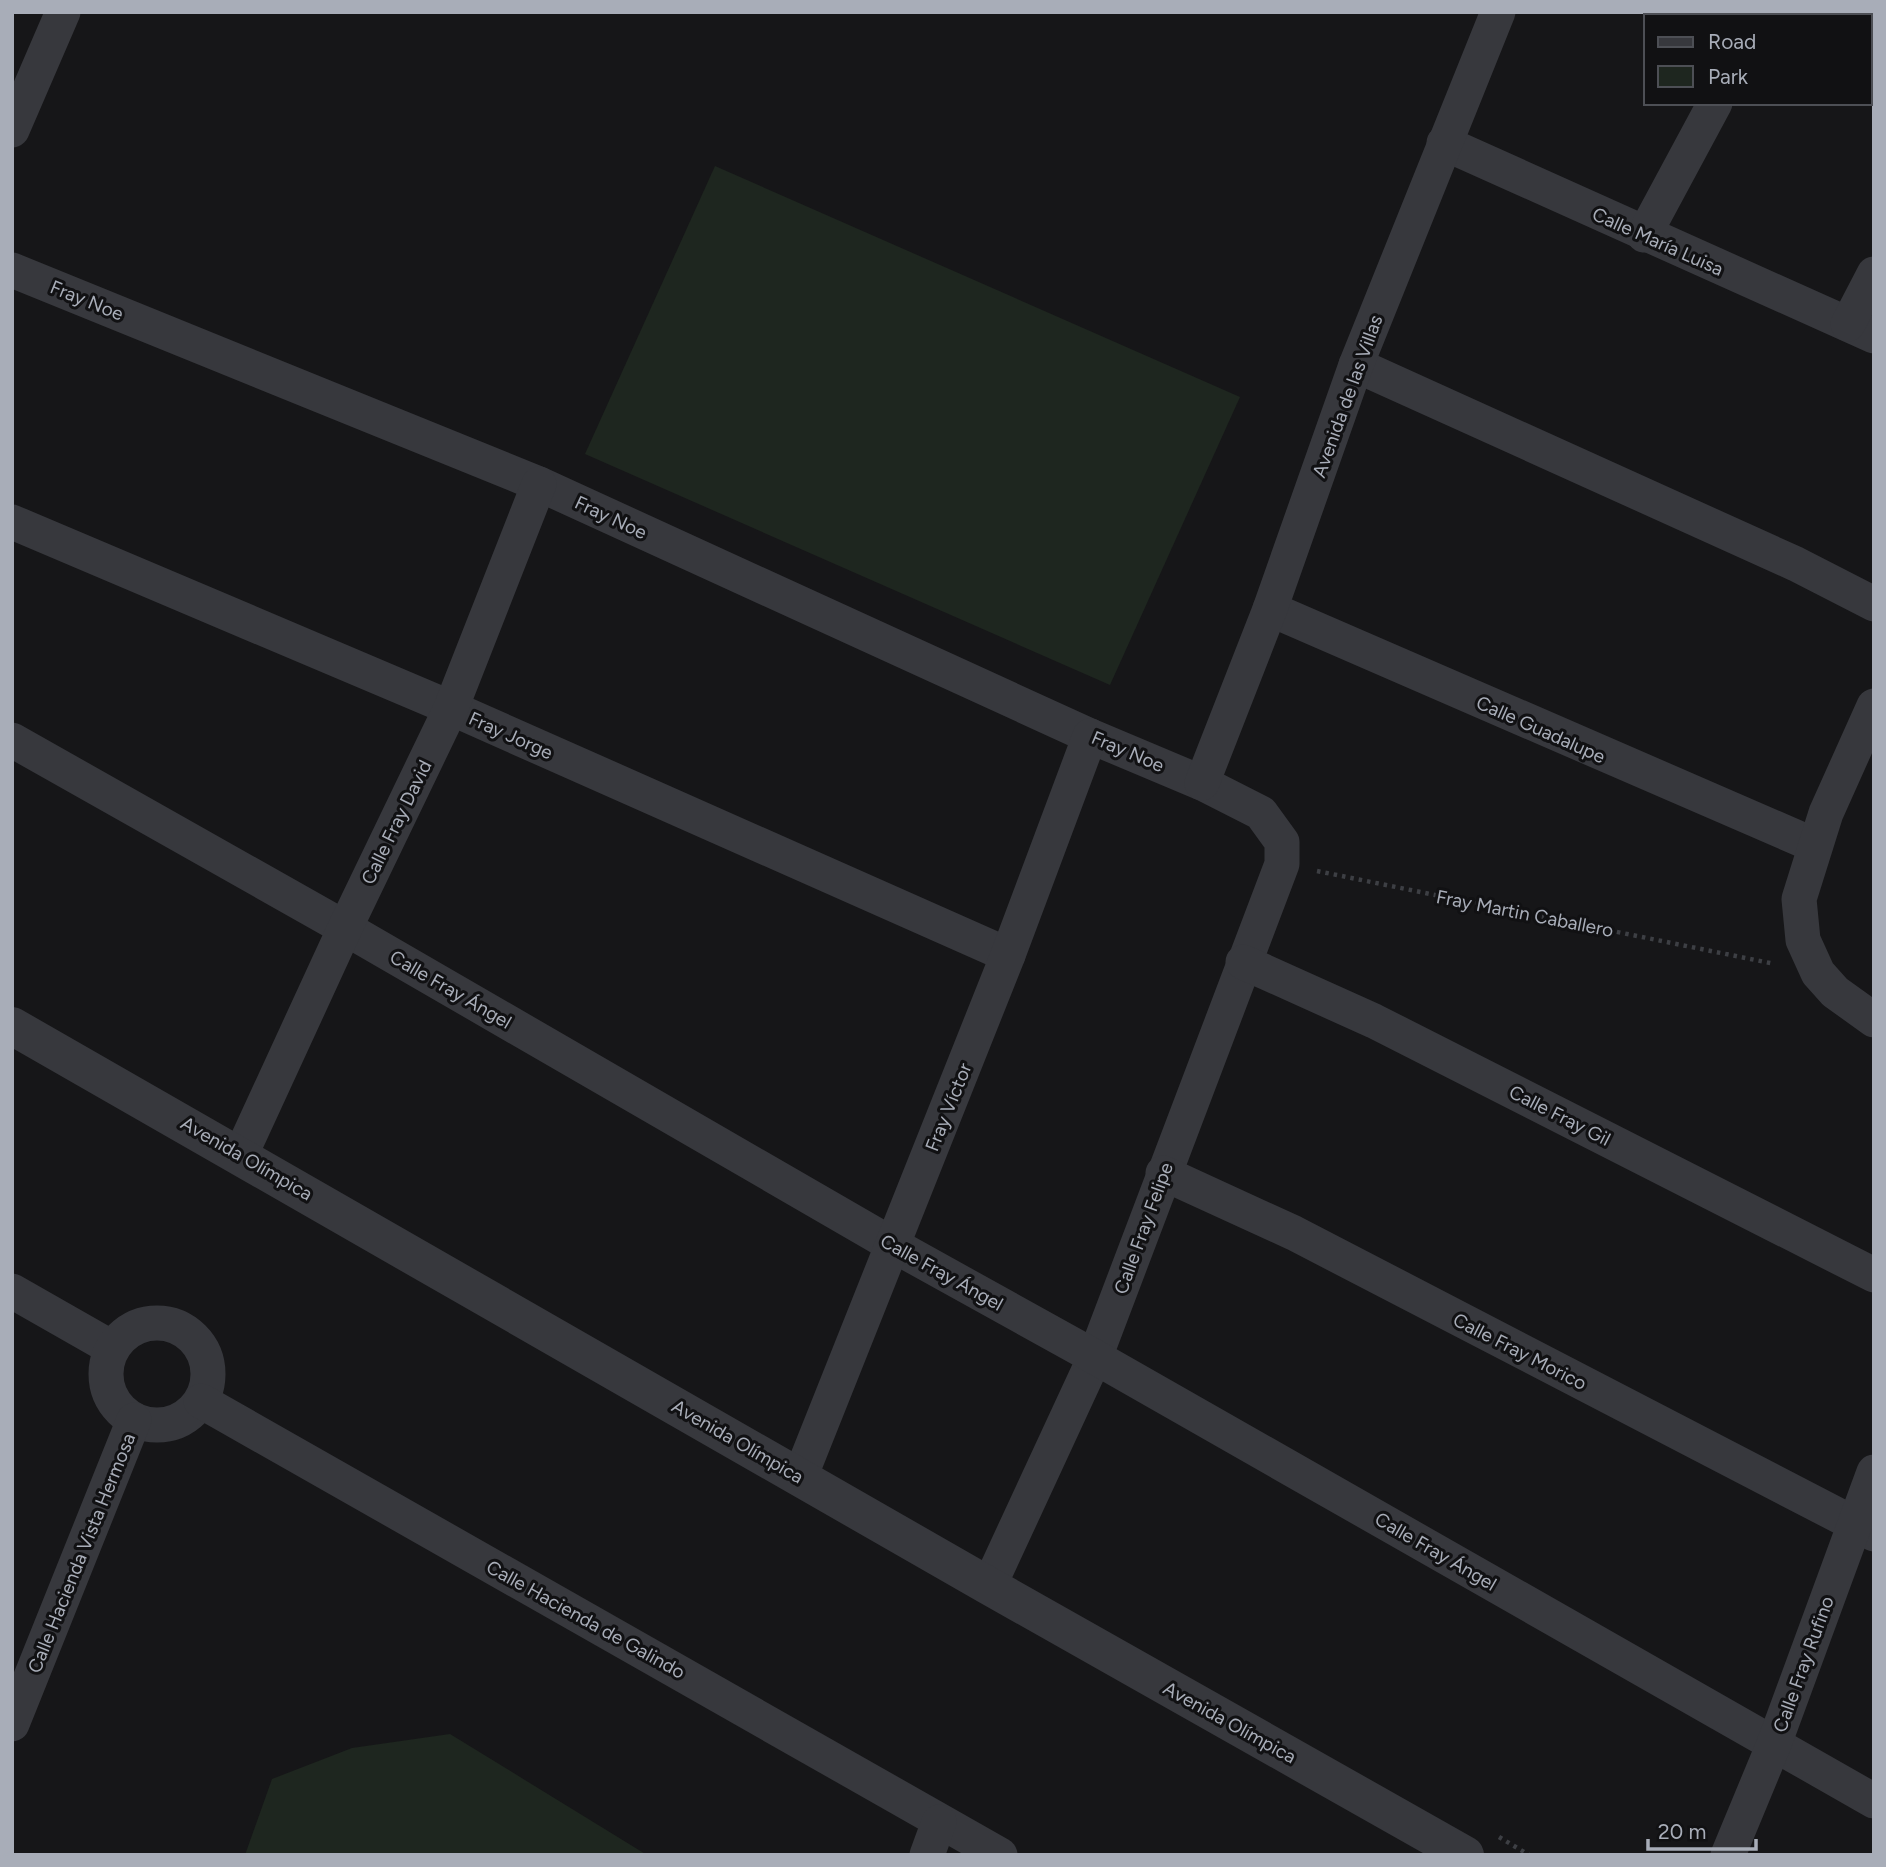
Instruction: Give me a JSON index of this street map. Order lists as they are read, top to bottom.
{
  "streets": {
    "street": [
      "Calle María Luisa",
      "Fray Noe",
      "Avenida de las Villas",
      "Calle Guadalupe",
      "Fray Jorge",
      "Calle Fray David",
      "Calle Fray Ángel",
      "Fray Víctor",
      "Calle Fray Gil",
      "Avenida Olímpica",
      "Calle Fray Felipe",
      "Calle Fray Morico",
      "Calle Hacienda Vista Hermosa",
      "Calle Hacienda de Galindo",
      "Calle Fray Rufino"
    ],
    "path": ["Fray Martin Caballero"]
  },
  "crossings": [
    ["Calle María Luisa", "Avenida de las Villas"],
    ["Fray Noe", "Avenida de las Villas"],
    ["Fray Noe", "Calle Fray David"],
    ["Fray Noe", "Fray Víctor"],
    ["Avenida de las Villas", "Calle Guadalupe"],
    ["Fray Jorge", "Calle Fray David"],
    ["Fray Jorge", "Fray Víctor"],
    ["Calle Fray David", "Calle Fray Ángel"],
    ["Calle Fray David", "Avenida Olímpica"],
    ["Fray Martin Caballero", "Calle Fray Felipe"],
    ["Calle Fray Ángel", "Fray Víctor"],
    ["Calle Fray Ángel", "Calle Fray Felipe"],
    ["Calle Fray Ángel", "Calle Fray Rufino"],
    ["Fray Víctor", "Avenida Olímpica"],
    ["Calle Fray Gil", "Calle Fray Felipe"],
    ["Avenida Olímpica", "Calle Fray Felipe"],
    ["Calle Fray Felipe", "Calle Fray Morico"],
    ["Calle Fray Morico", "Calle Fray Rufino"],
    ["Calle Hacienda Vista Hermosa", "Calle Hacienda de Galindo"]
  ],
  "legend": ["Road", "Park"],
  "scale_bar": "20 m"
}
